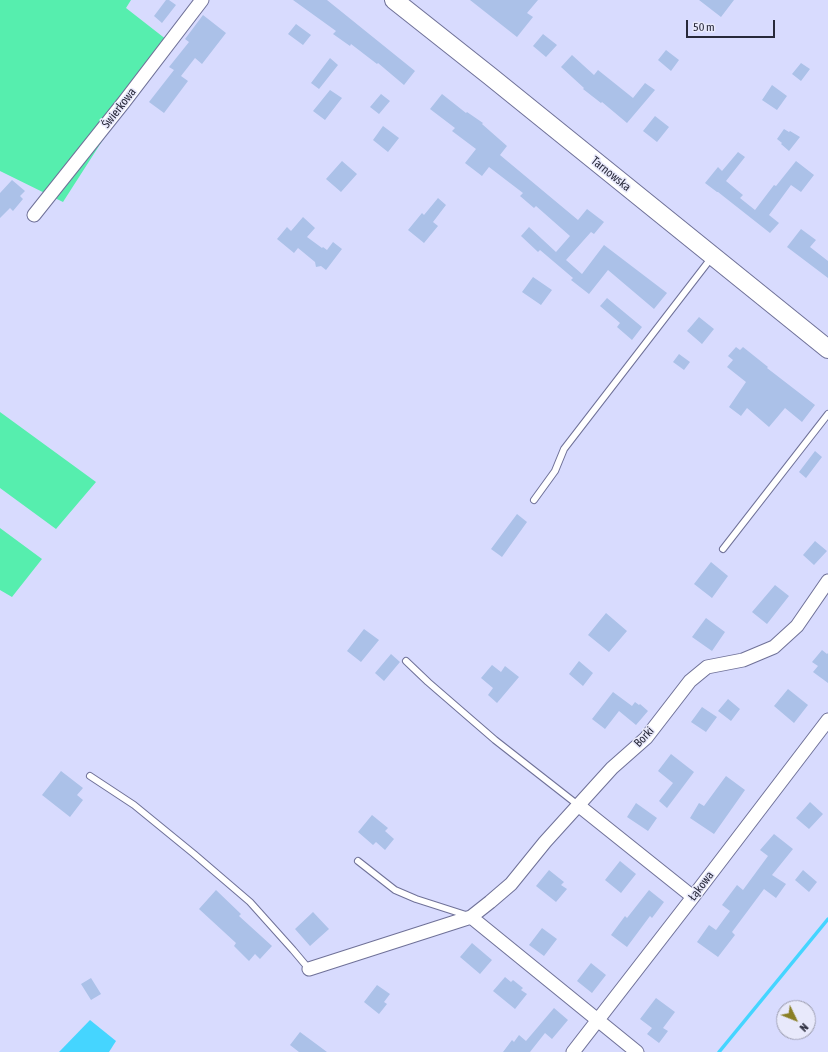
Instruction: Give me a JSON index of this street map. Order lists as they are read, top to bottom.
{
  "streets": {
    "street": [
      "Świerkowa",
      "Tarnowska",
      "Borki",
      "Łąkowa"
    ]
  },
  "scale_bar": "50 m",
  "north": "bottom right"
}
